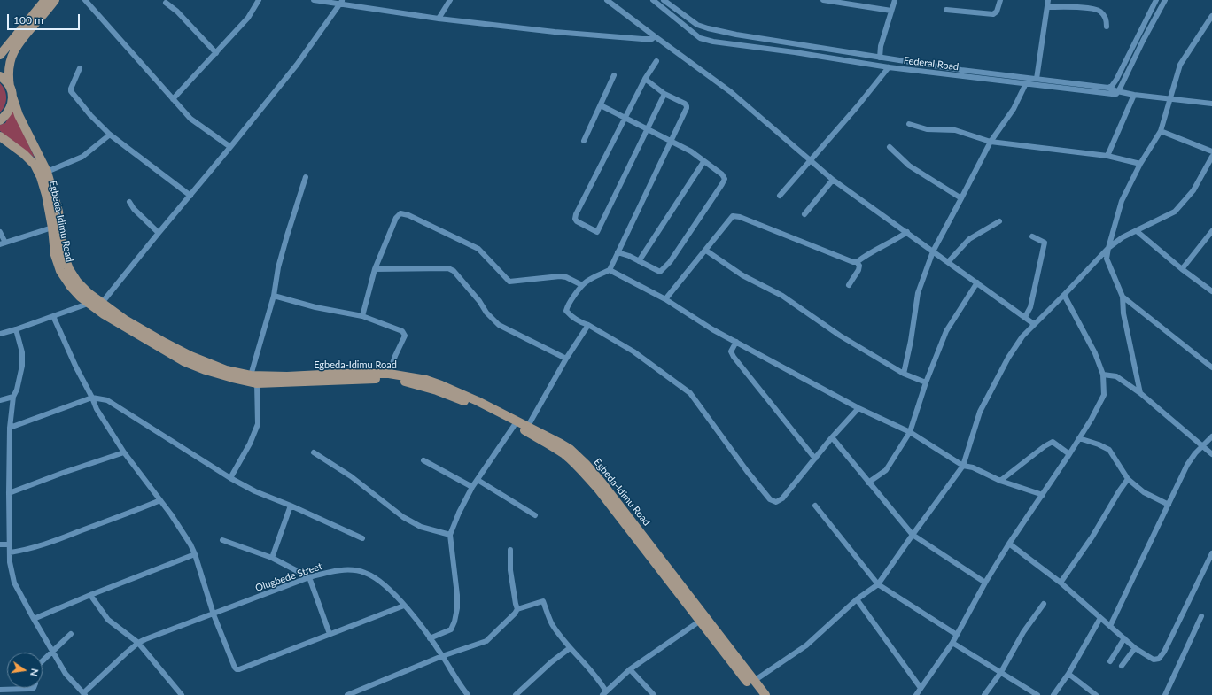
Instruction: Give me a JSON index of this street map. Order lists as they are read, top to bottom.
{
  "streets": {
    "main road": ["Egbeda-Idimu Road"],
    "street": ["Federal Road", "Olugbede Street"]
  },
  "scale_bar": "100 m",
  "north": "right"
}
